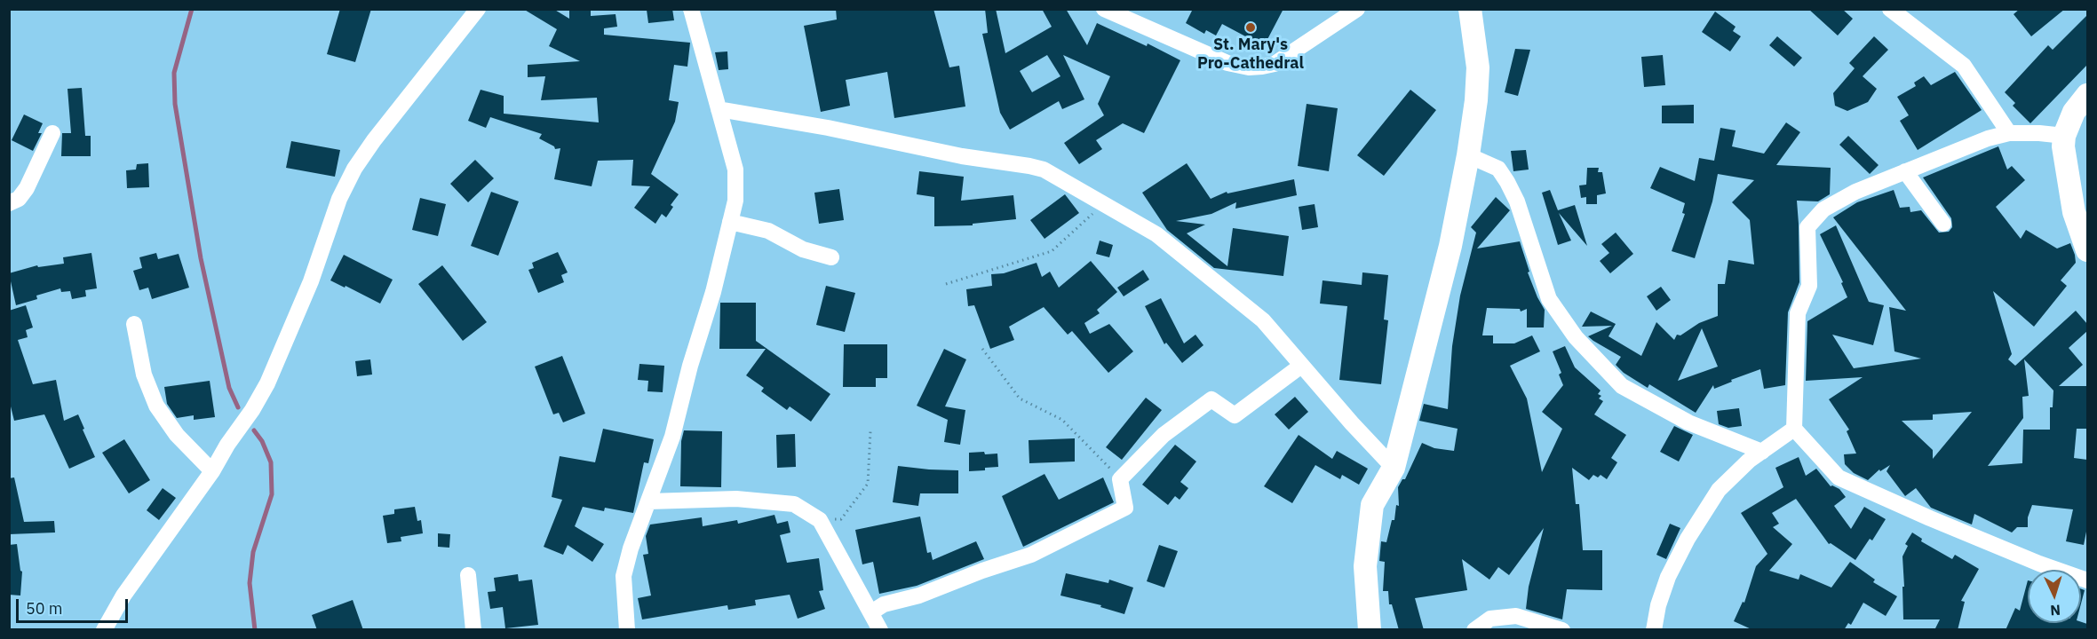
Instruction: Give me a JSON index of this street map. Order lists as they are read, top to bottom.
{
  "places": ["St. Mary's Pro-Cathedral"],
  "scale_bar": "50 m",
  "north": "bottom"
}
